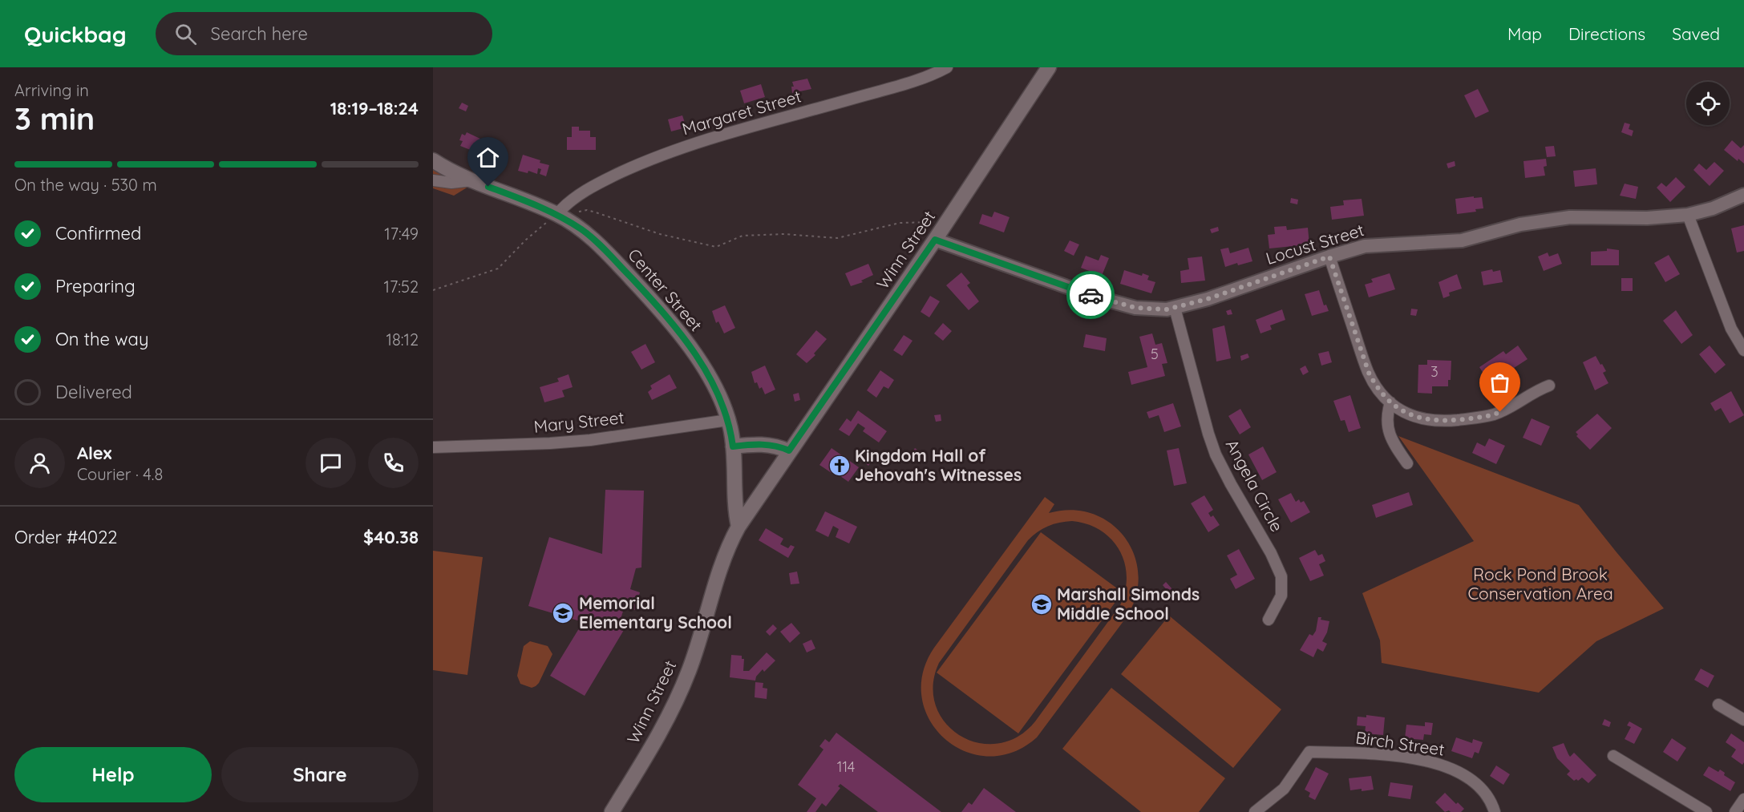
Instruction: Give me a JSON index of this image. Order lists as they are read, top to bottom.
{
  "streets": {
    "main road": ["Winn Street", "Center Street"],
    "street": [
      "Margaret Street",
      "Locust Street",
      "Mary Street",
      "Angela Circle",
      "Birch Street"
    ]
  },
  "crossings": [
    ["Margaret Street", "Center Street"],
    ["Locust Street", "Winn Street"],
    ["Locust Street", "Angela Circle"],
    ["Winn Street", "Center Street"],
    ["Center Street", "Mary Street"]
  ],
  "parks": ["Rock Pond Brook Conservation Area"],
  "places": {
    "church": ["Kingdom Hall of Jehovah's Witnesses"],
    "school or university": ["Marshall Simonds Middle School", "Memorial Elementary School"]
  },
  "house_numbers": ["5", "3", "114"],
  "page": {
    "header": "Quickbag",
    "search": "Search here",
    "nav": ["Map", "Directions", "Saved"],
    "heading": ["3 min", "Arriving in", "18:19–18:24"],
    "panel": [
      "Alex",
      "Courier · 4.8",
      "Order #4022",
      "$40.38"
    ],
    "bar": "On the way · 530 m",
    "list": [
      ["Confirmed", "17:49"],
      ["Preparing", "17:52"],
      ["On the way", "18:12"],
      "Delivered"
    ],
    "buttons": ["Help", "Share"]
  }
}
